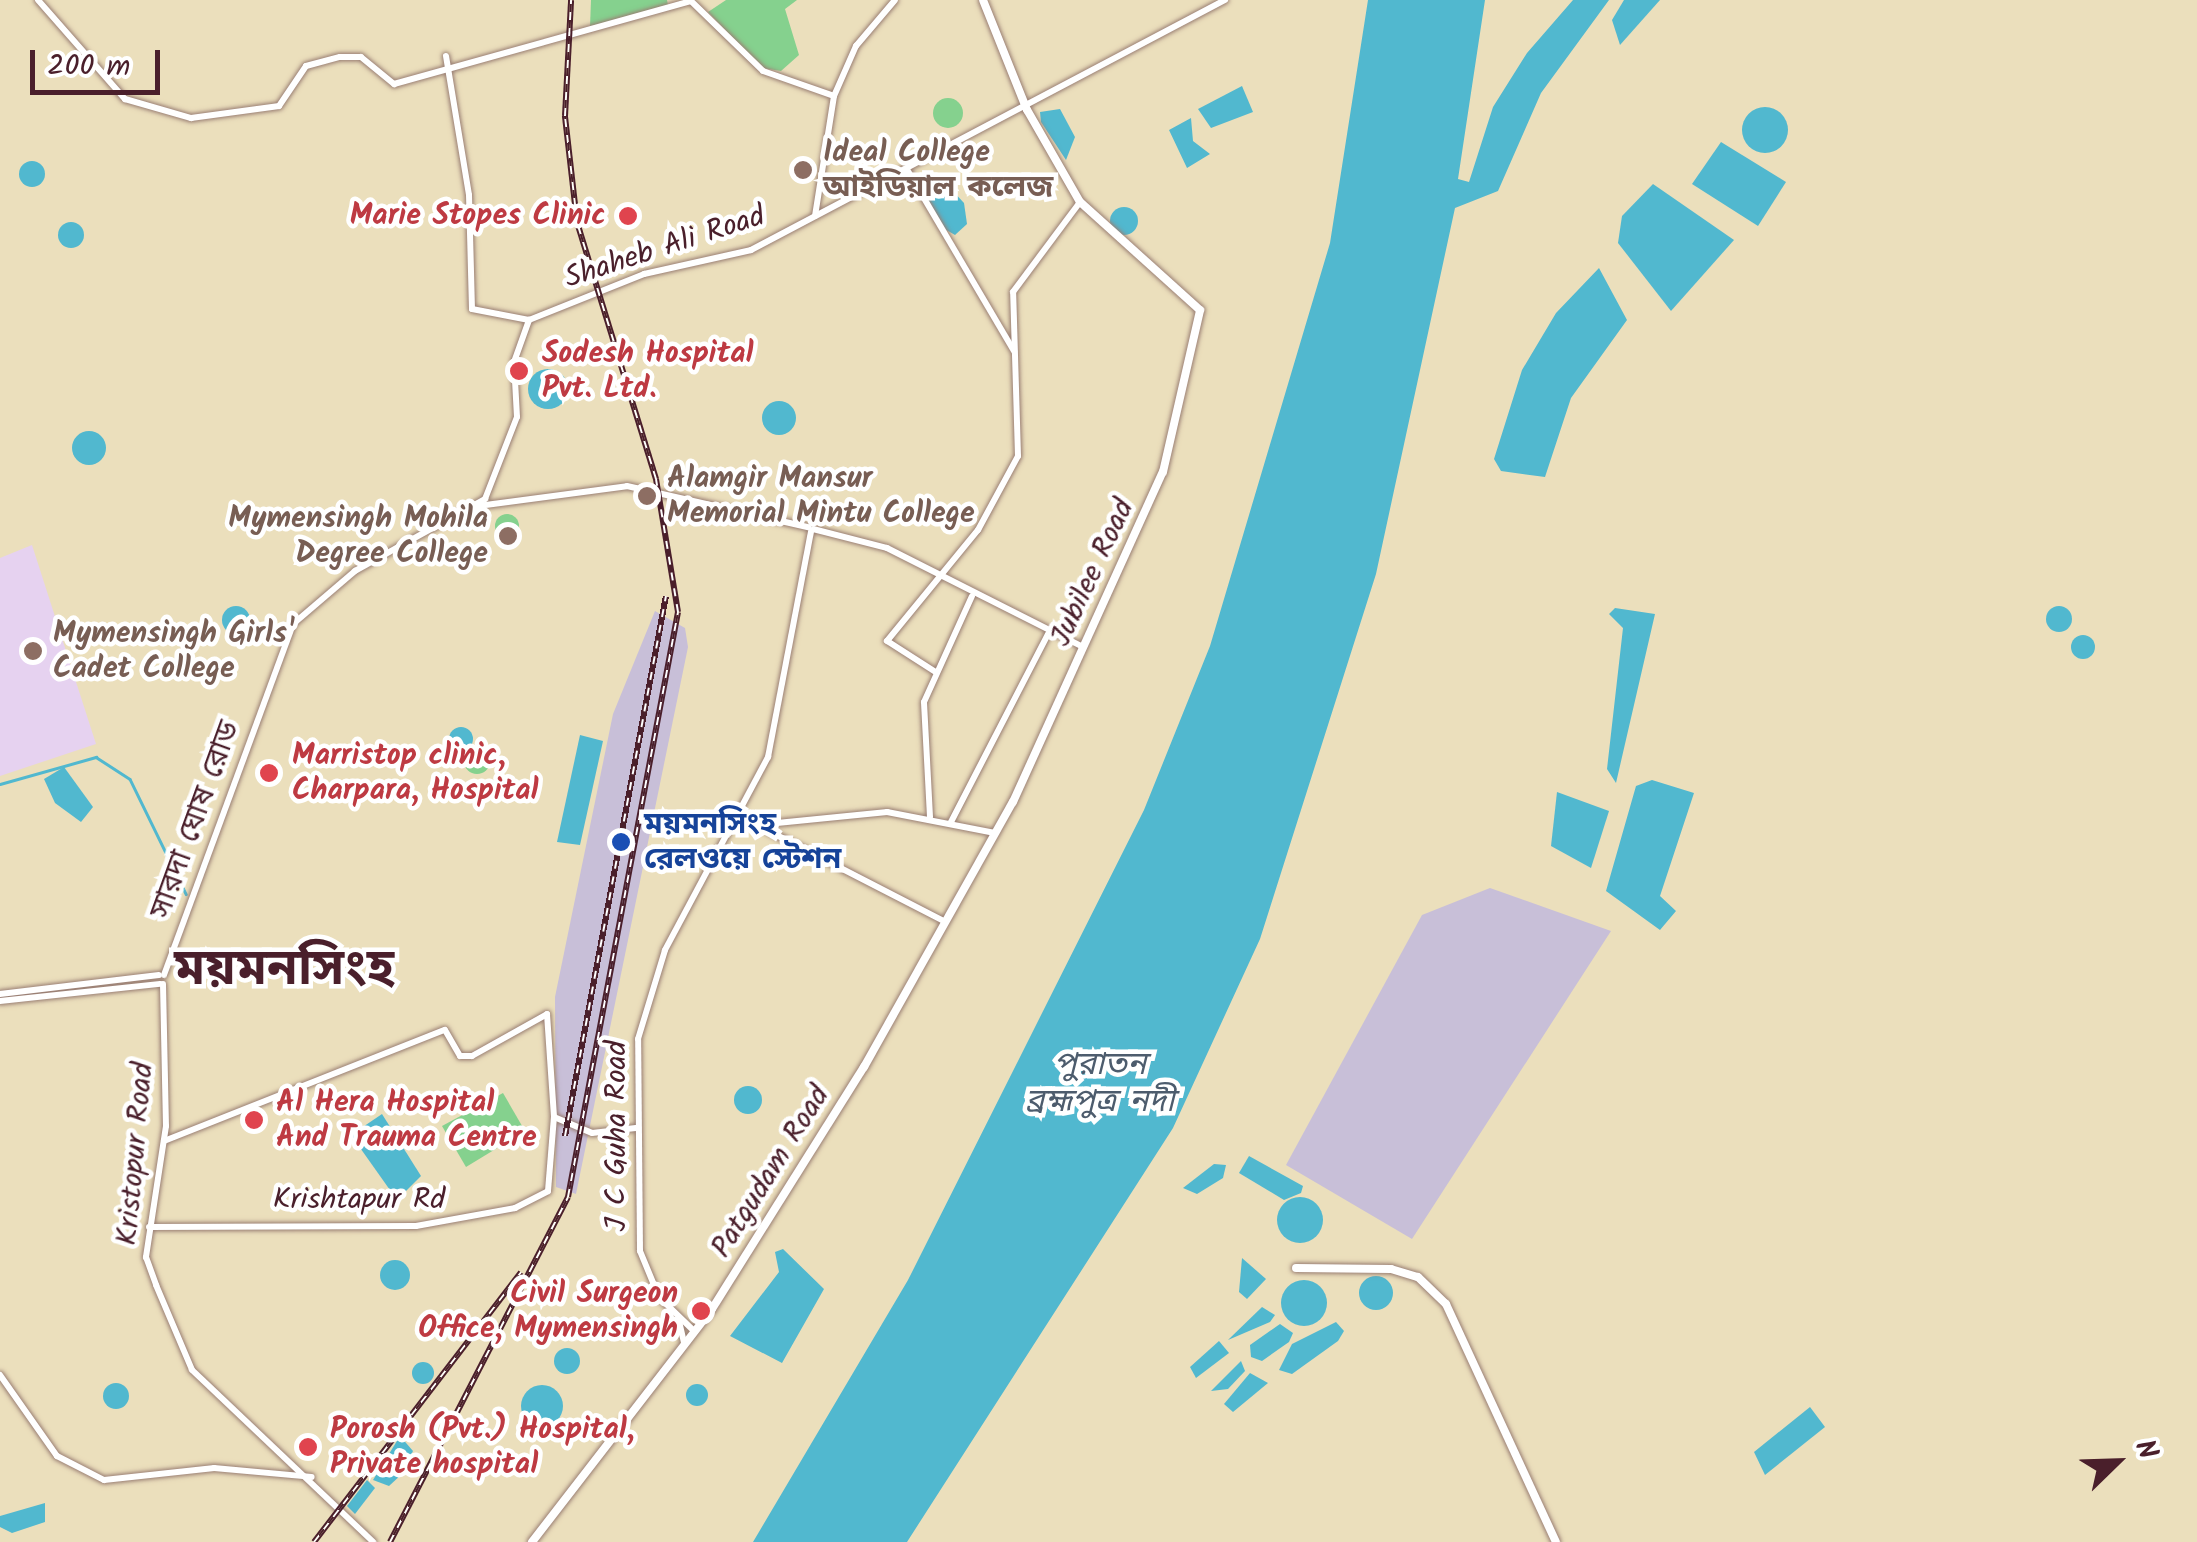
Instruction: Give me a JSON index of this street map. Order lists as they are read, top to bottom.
{
  "streets": {
    "main road": ["Jubilee Road", "Patgudam Road"],
    "street": [
      "Shaheb Ali Road",
      "সারদা ঘোষ রোড",
      "J C Guha Road",
      "Kristopur Road",
      "Krishtapur Rd"
    ]
  },
  "crossings": [
    ["Jubilee Road", "সারদা ঘোষ রোড"],
    ["Jubilee Road", "Patgudam Road"],
    ["সারদা ঘোষ রোড", "J C Guha Road"],
    ["সারদা ঘোষ রোড", "Kristopur Road"],
    ["J C Guha Road", "Patgudam Road"],
    ["Kristopur Road", "Krishtapur Rd"]
  ],
  "districts": ["ময়মনসিংহ"],
  "water": ["পুরাতন ব্রহ্মপুত্র নদী"],
  "places": [
    "Ideal College আইডিয়াল কলেজ",
    "Marie Stopes Clinic",
    "Sodesh Hospital Pvt. Ltd.",
    "Alamgir Mansur Memorial Mintu College",
    "Mymensingh Mohila Degree College",
    "Mymensingh Girls' Cadet College",
    "Marristop clinic, Charpara, Hospital",
    "ময়মনসিংহ রেলওয়ে স্টেশন",
    "Al Hera Hospital And Trauma Centre",
    "Civil Surgeon Office, Mymensingh",
    "Porosh (Pvt.) Hospital, Private hospital"
  ],
  "scale_bar": "200 m",
  "north": "top right"
}
